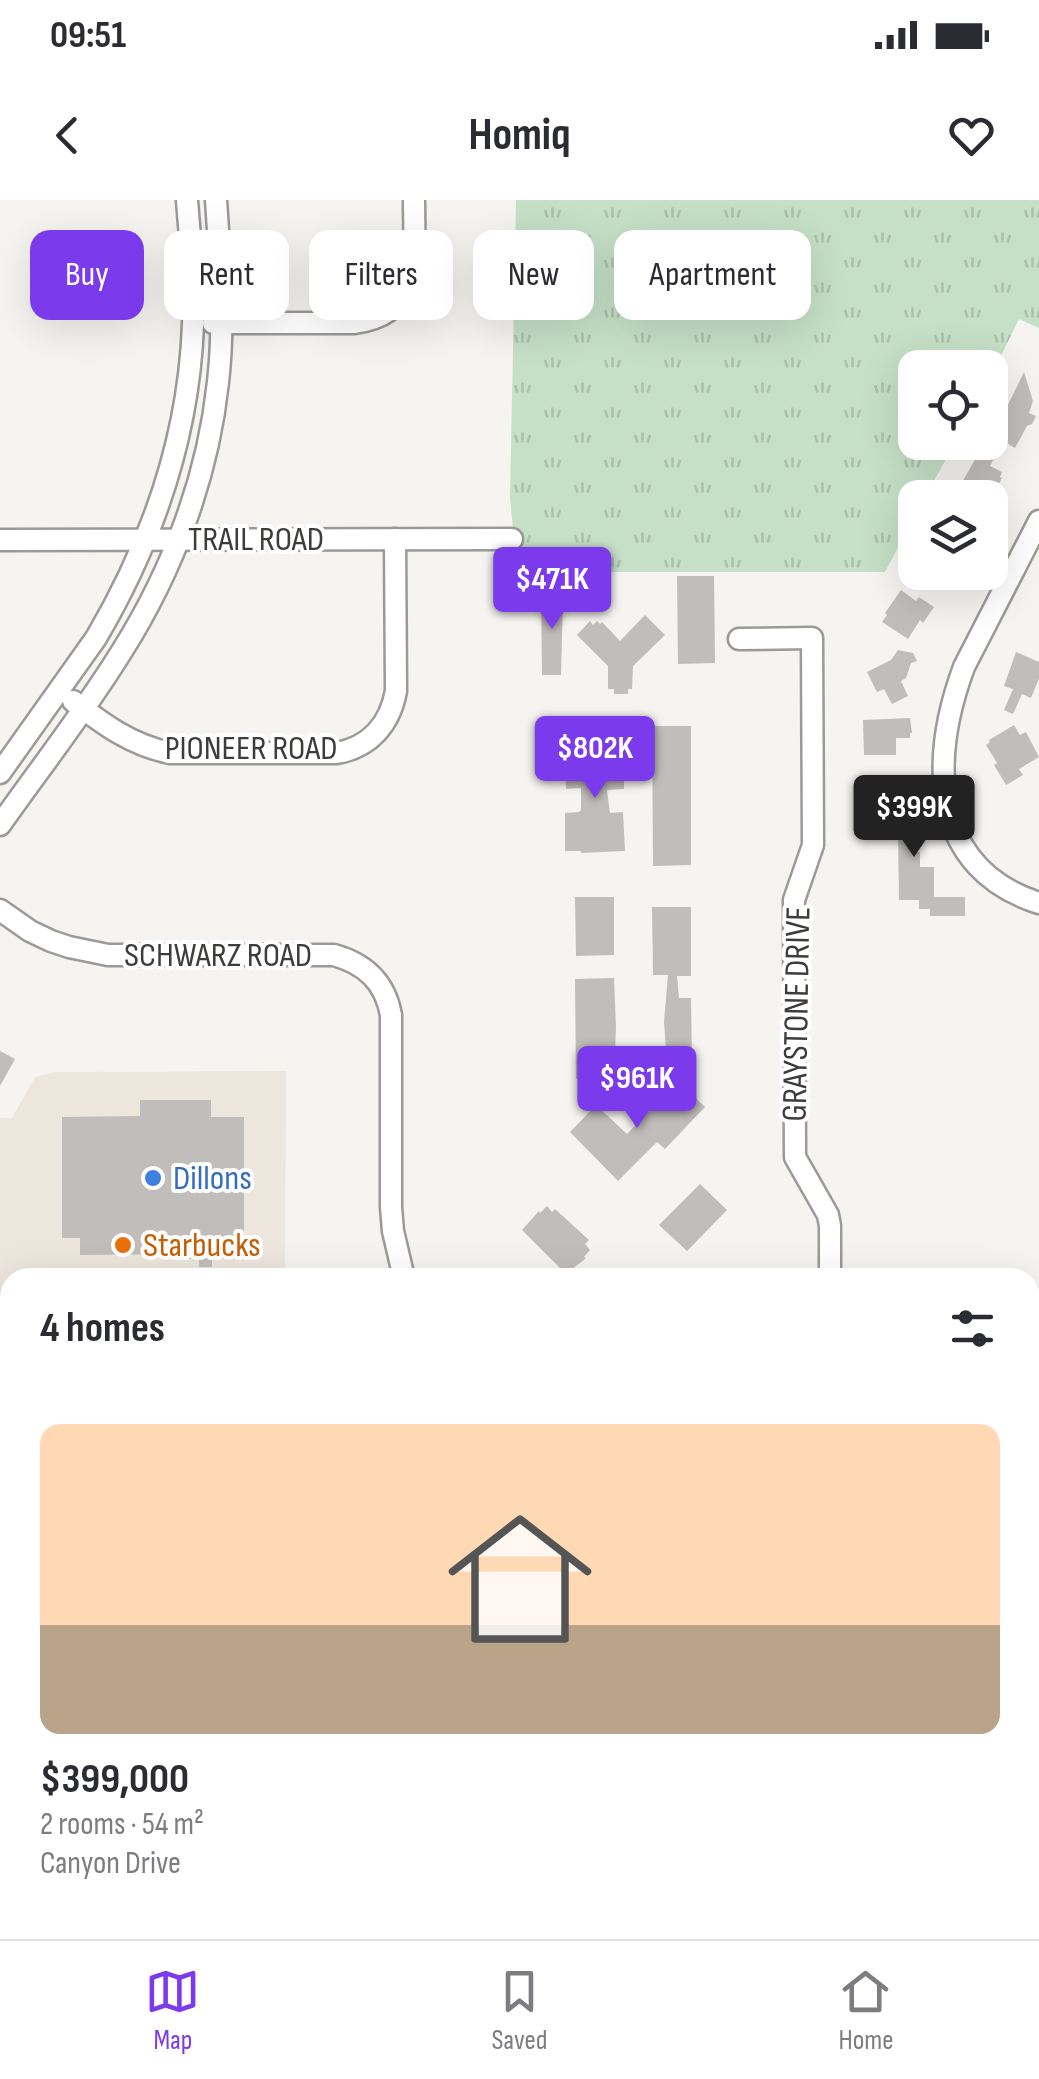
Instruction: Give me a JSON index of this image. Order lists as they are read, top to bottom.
{
  "streets": {
    "street": [
      "TRAIL ROAD",
      "PIONEER ROAD",
      "SCHWARZ ROAD",
      "GRAYSTONE DRIVE"
    ]
  },
  "crossings": [
    ["TRAIL ROAD", "PIONEER ROAD"]
  ],
  "places": ["Dillons", "Starbucks"],
  "page": {
    "status": "09:51",
    "header": "Homiq",
    "chip": [
      "Buy",
      "Rent",
      "Filters",
      "New",
      "Apartment"
    ],
    "price": [
      "$471K",
      "$802K",
      "$399K",
      "$961K"
    ],
    "heading": "4 homes",
    "list": [
      {
        "name": "$399,000",
        "note": "2 rooms · 54 m² · Canyon Drive"
      }
    ],
    "tabs": ["Map", "Saved", "Home"]
  }
}
